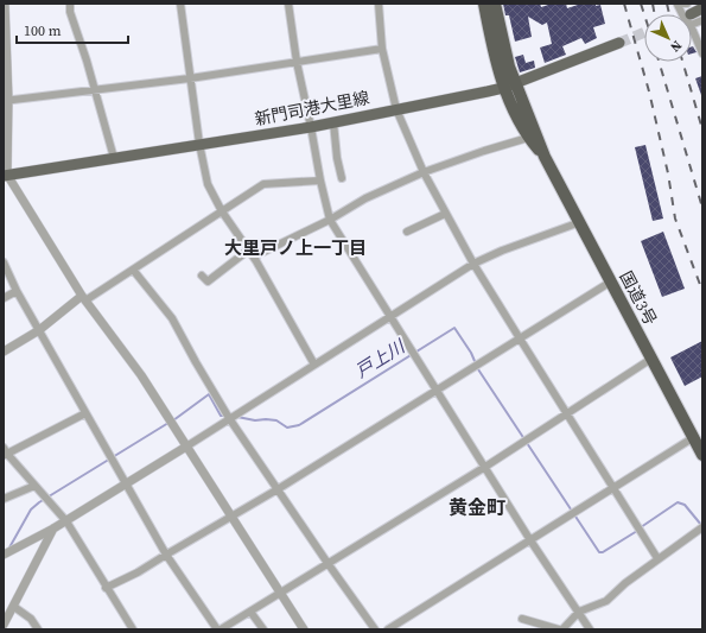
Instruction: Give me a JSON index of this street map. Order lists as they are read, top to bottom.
{
  "streets": {
    "highway": ["国道3号"],
    "main road": ["新門司港大里線"]
  },
  "crossings": [
    ["新門司港大里線", "国道3号"]
  ],
  "districts": ["大里戸ノ上一丁目", "黄金町"],
  "water": ["戸上川"],
  "scale_bar": "100 m",
  "north": "bottom right"
}
